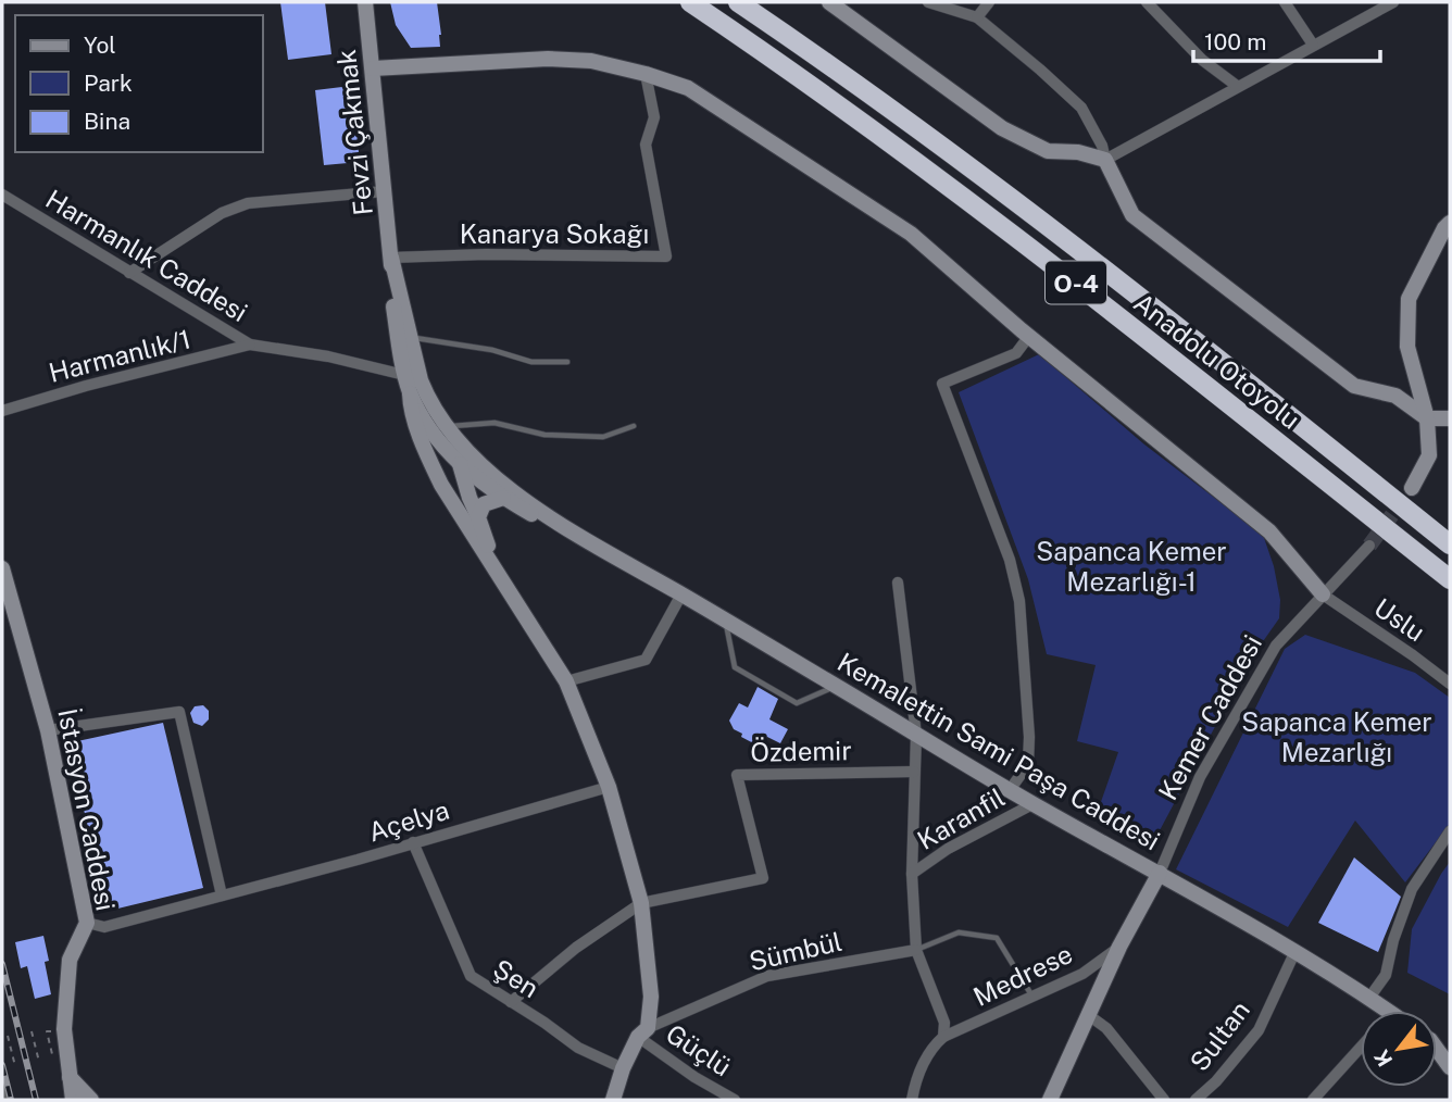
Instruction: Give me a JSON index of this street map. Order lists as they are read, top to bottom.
{
  "streets": {
    "highway": ["O-4", "Anadolu Otoyolu"],
    "main road": [
      "Fevzi Çakmak",
      "Kemer Caddesi",
      "Kemalettin Sami Paşa Caddesi",
      "İstasyon Caddesi"
    ],
    "street": [
      "Kanarya Sokağı",
      "Harmanlık Caddesi",
      "Harmanlık/1",
      "Uslu",
      "Özdemir",
      "Karanfil",
      "Açelya",
      "Sümbül",
      "Medrese",
      "Şen",
      "Sultan",
      "Güçlü"
    ]
  },
  "crossings": [
    ["Fevzi Çakmak", "Kanarya Sokağı"],
    ["Fevzi Çakmak", "Kemalettin Sami Paşa Caddesi"],
    ["Kanarya Sokağı", "Kemalettin Sami Paşa Caddesi"],
    ["Harmanlık Caddesi", "Harmanlık/1"],
    ["Harmanlık Caddesi", "Kemalettin Sami Paşa Caddesi"],
    ["Uslu", "Kemer Caddesi"],
    ["Kemer Caddesi", "Kemalettin Sami Paşa Caddesi"],
    ["Kemer Caddesi", "Medrese"],
    ["Kemalettin Sami Paşa Caddesi", "Karanfil"],
    ["Kemalettin Sami Paşa Caddesi", "Sultan"],
    ["İstasyon Caddesi", "Açelya"],
    ["Açelya", "Şen"],
    ["Sümbül", "Güçlü"]
  ],
  "parks": ["Sapanca Kemer Mezarlığı-1", "Sapanca Kemer Mezarlığı"],
  "legend": ["Yol", "Park", "Bina"],
  "scale_bar": "100 m",
  "north": "bottom left"
}
